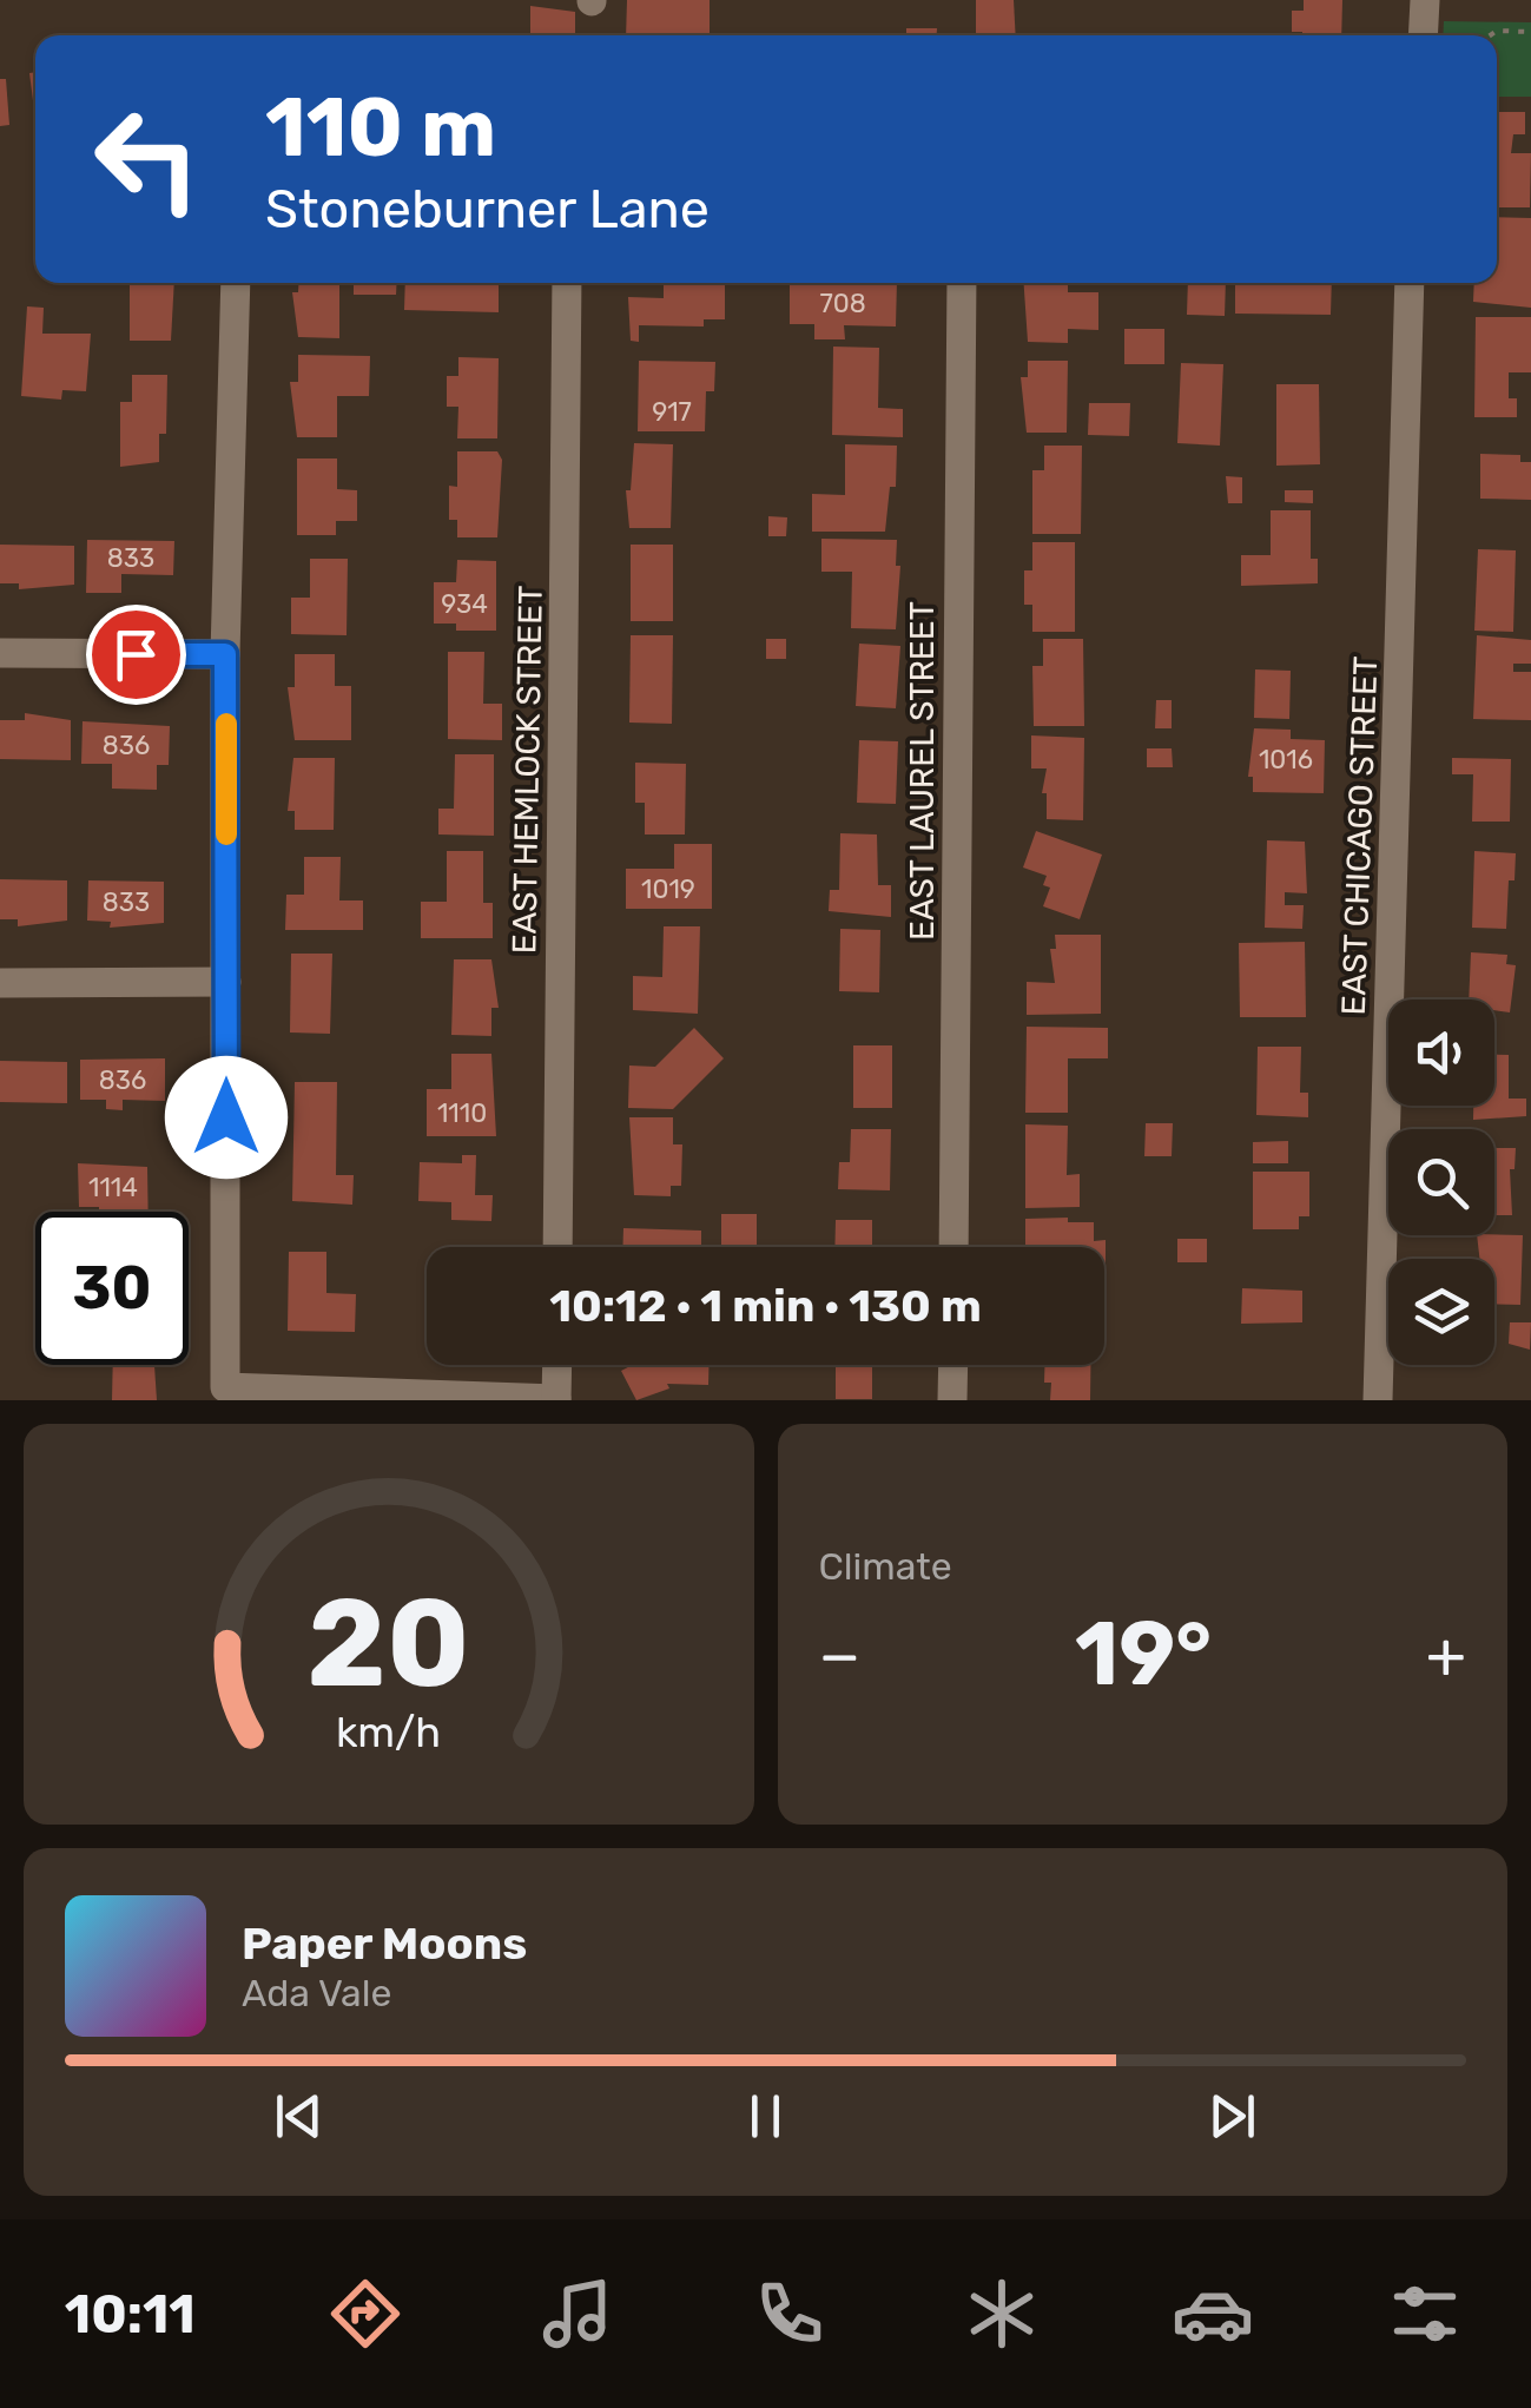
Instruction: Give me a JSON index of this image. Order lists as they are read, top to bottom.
{
  "streets": {
    "street": ["EAST HEMLOCK STREET", "EAST LAUREL STREET", "EAST CHICAGO STREET"]
  },
  "house_numbers": [
    "708",
    "917",
    "833",
    "934",
    "836",
    "1016",
    "1019",
    "833",
    "836",
    "1110",
    "1114"
  ],
  "page": {
    "turn": ["110 m", "Stoneburner Lane"],
    "limit": "30",
    "trip": "10:12 · 1 min · 130 m",
    "tile": "Climate",
    "heat": ["−", "19°", "+"],
    "song": ["Paper Moons", "Ada Vale"],
    "tabs": "10:11",
    "gauge": ["20", "km/h"]
  }
}
